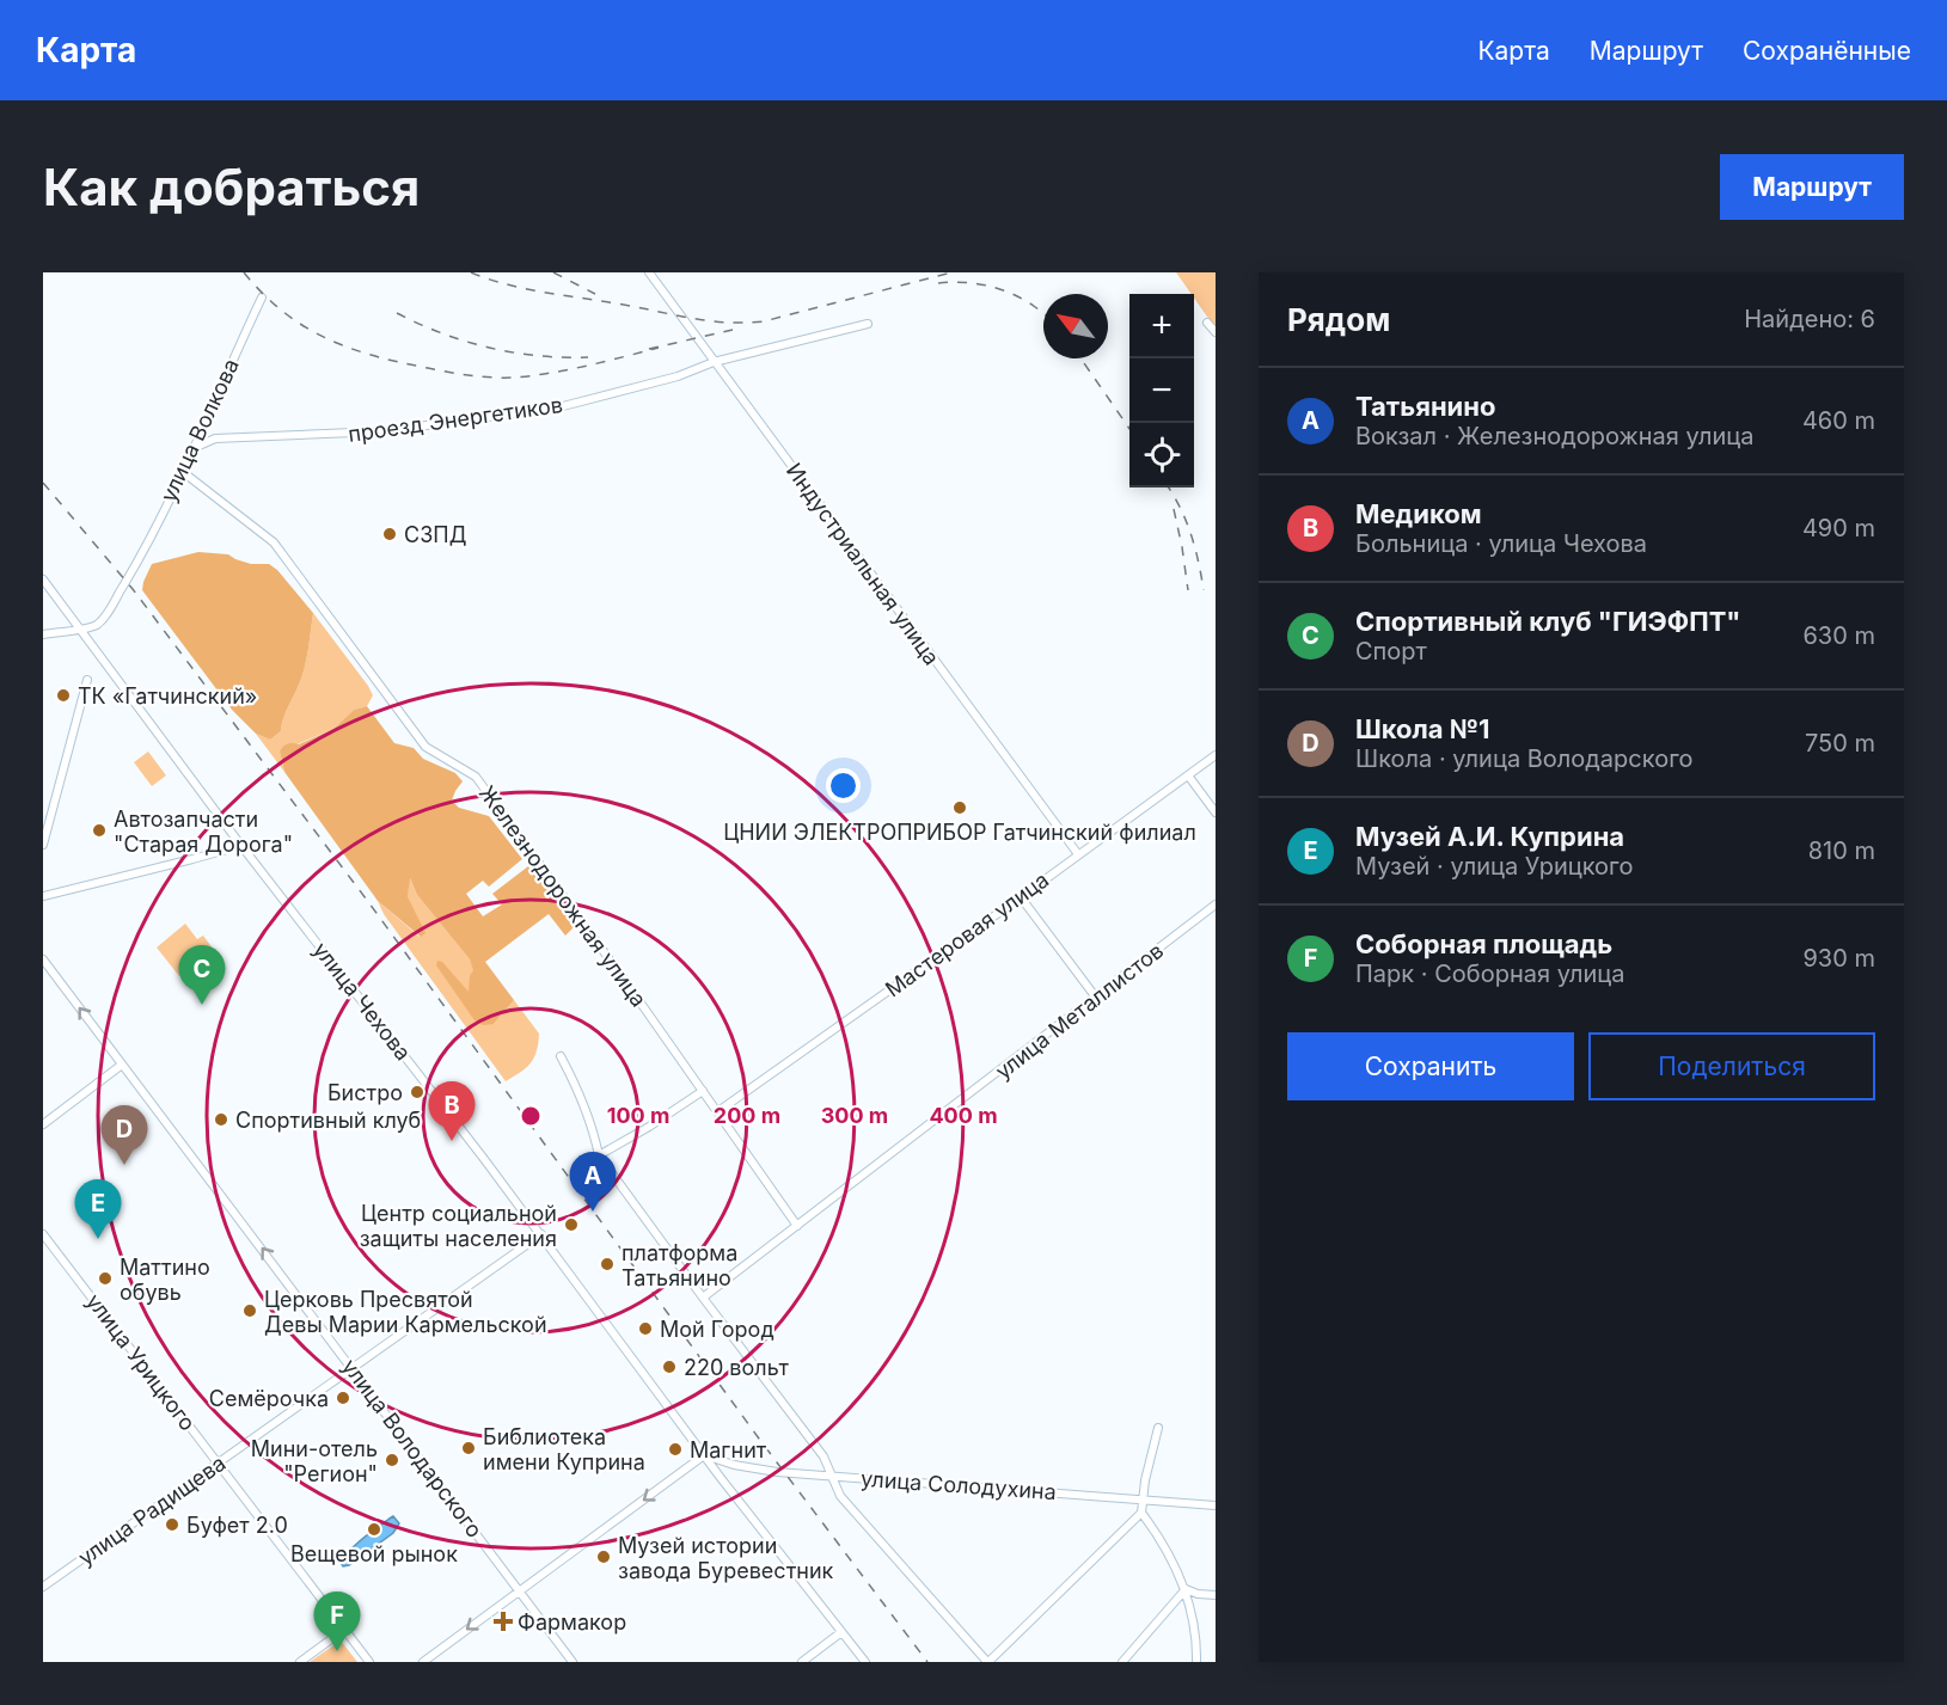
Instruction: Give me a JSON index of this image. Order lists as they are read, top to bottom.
{
  "streets": {
    "street": [
      "проезд Энергетиков",
      "улица Волкова",
      "Индустриальная улица",
      "Железнодорожная улица",
      "Мастеровая улица",
      "улица Чехова",
      "улица Металлистов",
      "улица Урицкого",
      "улица Володарского",
      "улица Солодухина",
      "улица Радищева"
    ]
  },
  "crossings": [
    ["проезд Энергетиков", "улица Волкова"],
    ["проезд Энергетиков", "Индустриальная улица"],
    ["улица Волкова", "Железнодорожная улица"],
    ["улица Волкова", "улица Чехова"],
    ["Индустриальная улица", "Мастеровая улица"],
    ["Железнодорожная улица", "Мастеровая улица"],
    ["Железнодорожная улица", "улица Металлистов"],
    ["улица Чехова", "улица Солодухина"],
    ["улица Чехова", "улица Радищева"],
    ["улица Урицкого", "улица Радищева"],
    ["улица Володарского", "улица Радищева"]
  ],
  "one_way": ["улица Володарского"],
  "places": {
    "other": [
      "СЗПД",
      "ТК «Гатчинский»",
      "ЦНИИ ЭЛЕКТРОПРИБОР Гатчинский филиал",
      "Автозапчасти \"Старая Дорога\"",
      "Бистро",
      "Спортивный клуб",
      "Центр социальной защиты населения",
      "платформа Татьянино",
      "Маттино обувь",
      "Церковь Пресвятой Девы Марии Кармельской",
      "Мой Город",
      "220 вольт",
      "Семёрочка",
      "Библиотека имени Куприна",
      "Магнит",
      "Мини-отель \"Регион\"",
      "Буфет 2.0",
      "Вещевой рынок",
      "Музей истории завода Буревестник"
    ],
    "health": ["Фармакор"]
  },
  "north": "top left",
  "page": {
    "header": "Карта",
    "nav": ["Карта", "Маршрут", "Сохранённые"],
    "buttons": [
      "Маршрут",
      ["Сохранить", "Поделиться"]
    ],
    "title": "Как добраться",
    "heading": ["Рядом", "Найдено: 6"],
    "map_buttons": ["+", "−"],
    "list": [
      {
        "mark": "A",
        "name": "Татьянино",
        "note": "Вокзал · Железнодорожная улица",
        "value": "460 m"
      },
      {
        "mark": "B",
        "name": "Медиком",
        "note": "Больница · улица Чехова",
        "value": "490 m"
      },
      {
        "mark": "C",
        "name": "Спортивный клуб \"ГИЭФПТ\"",
        "note": "Спорт",
        "value": "630 m"
      },
      {
        "mark": "D",
        "name": "Школа №1",
        "note": "Школа · улица Володарского",
        "value": "750 m"
      },
      {
        "mark": "E",
        "name": "Музей А.И. Куприна",
        "note": "Музей · улица Урицкого",
        "value": "810 m"
      },
      {
        "mark": "F",
        "name": "Соборная площадь",
        "note": "Парк · Соборная улица",
        "value": "930 m"
      }
    ],
    "pins": [
      "C",
      "B",
      "D",
      "A",
      "E",
      "F"
    ]
  },
  "rings": [
    "100 m",
    "200 m",
    "300 m",
    "400 m"
  ]
}
